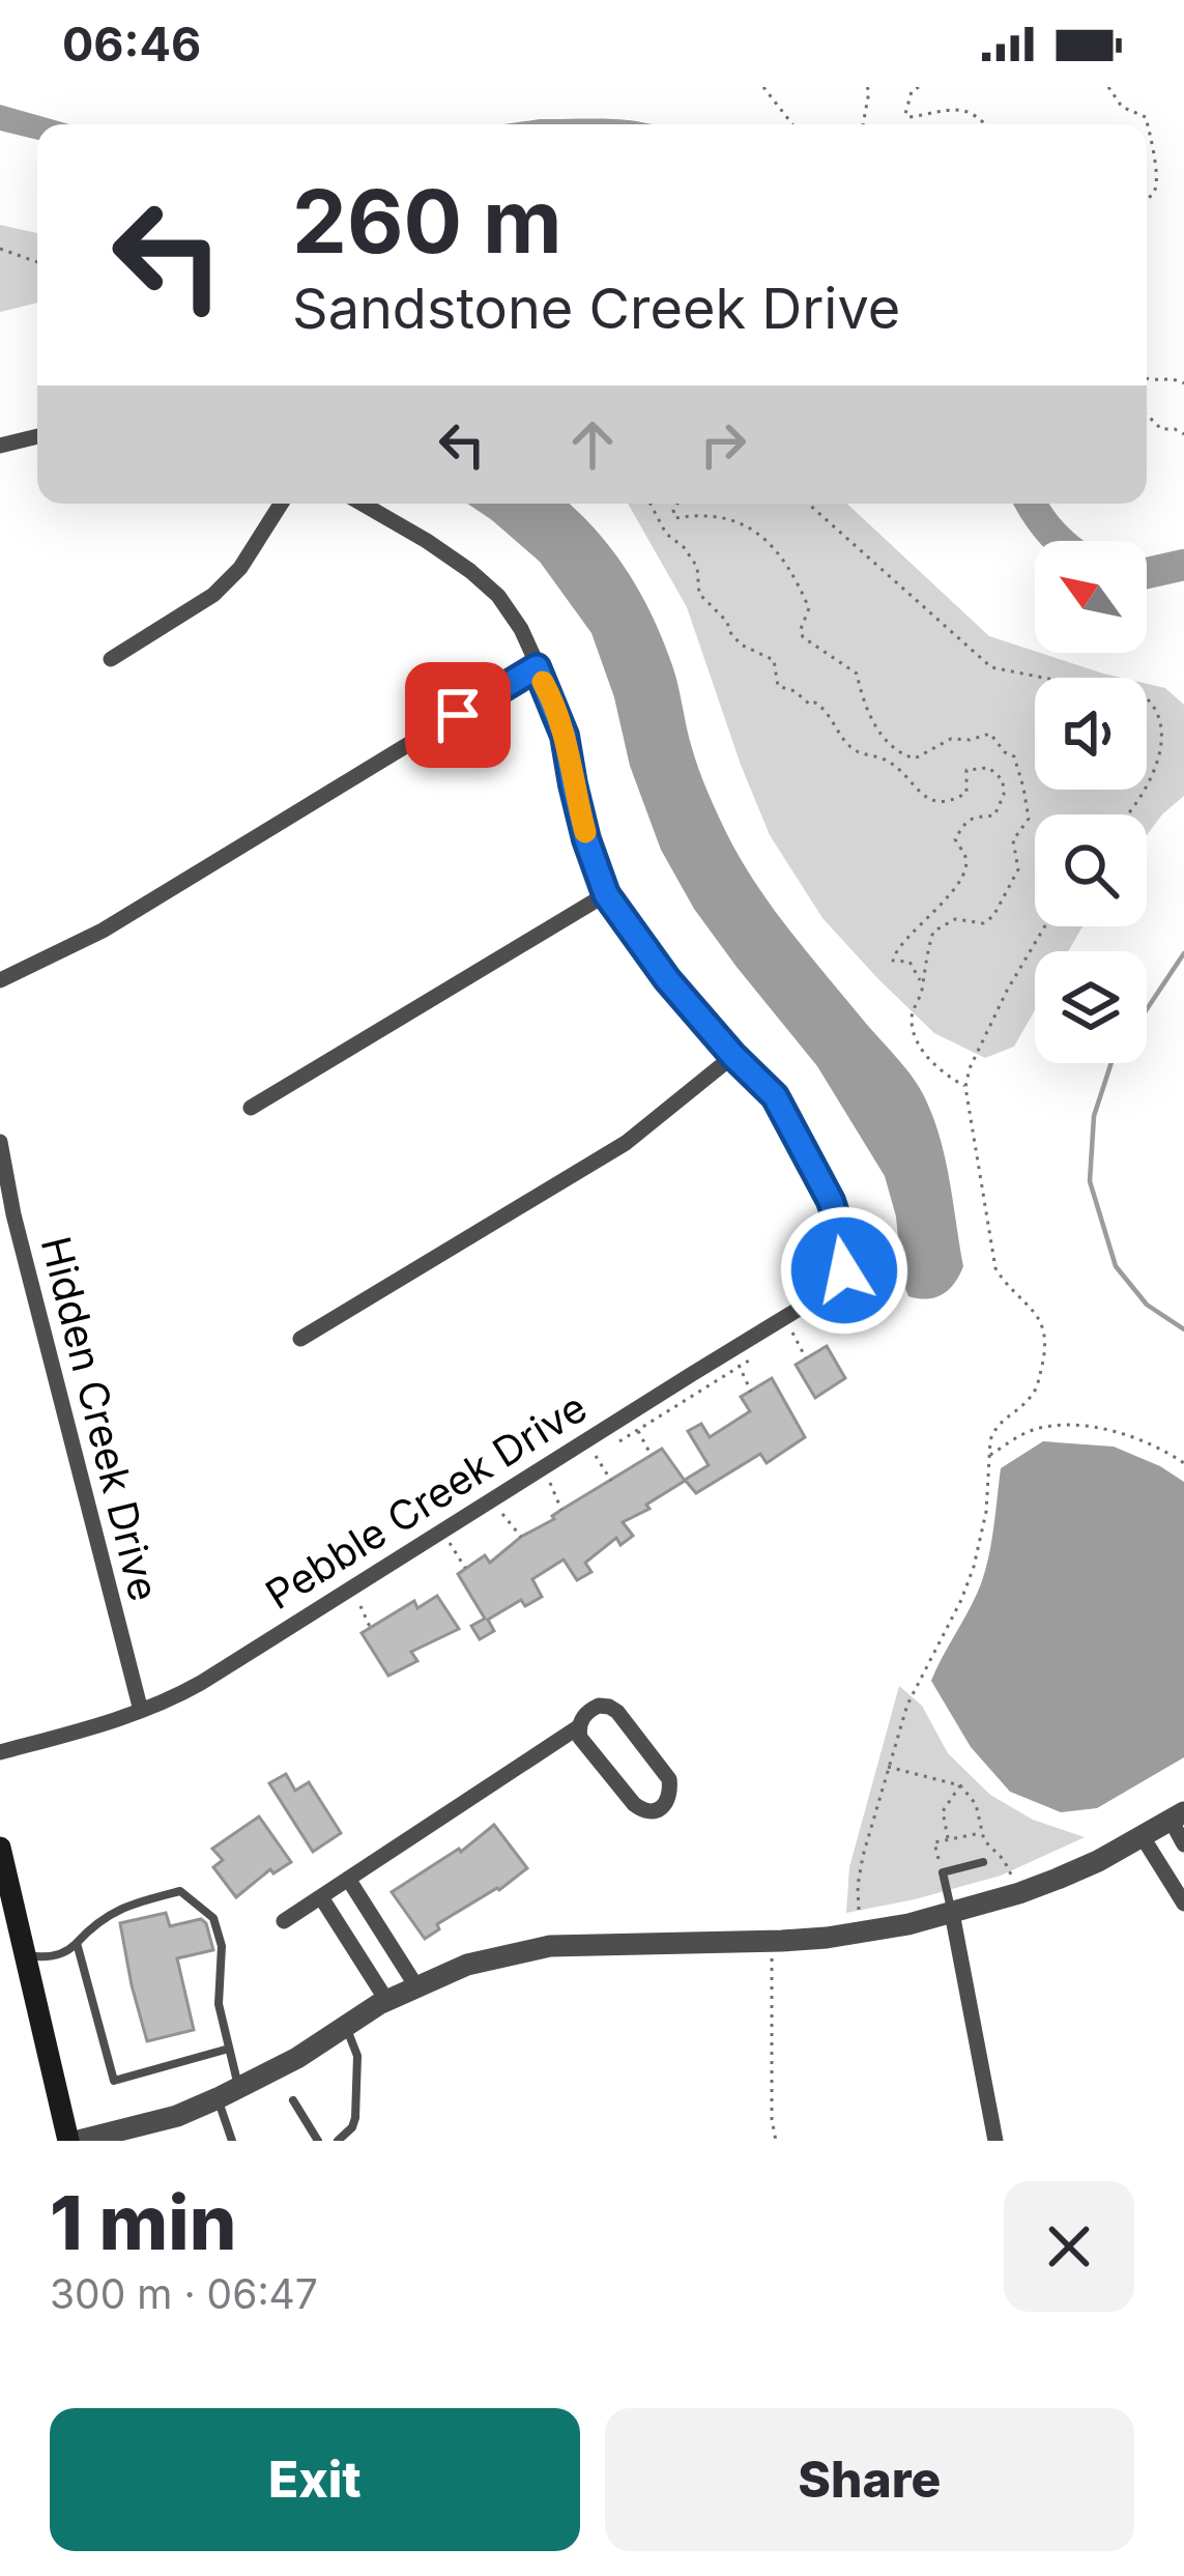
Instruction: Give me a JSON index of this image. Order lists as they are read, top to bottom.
{
  "streets": {
    "street": ["Hidden Creek Drive", "Pebble Creek Drive"]
  },
  "crossings": [
    ["Hidden Creek Drive", "Pebble Creek Drive"]
  ],
  "north": "top left",
  "page": {
    "status": "06:46",
    "turn": ["260 m", "Sandstone Creek Drive"],
    "heading": ["1 min", "300 m · 06:47"],
    "buttons": ["Exit", "Share"]
  }
}
